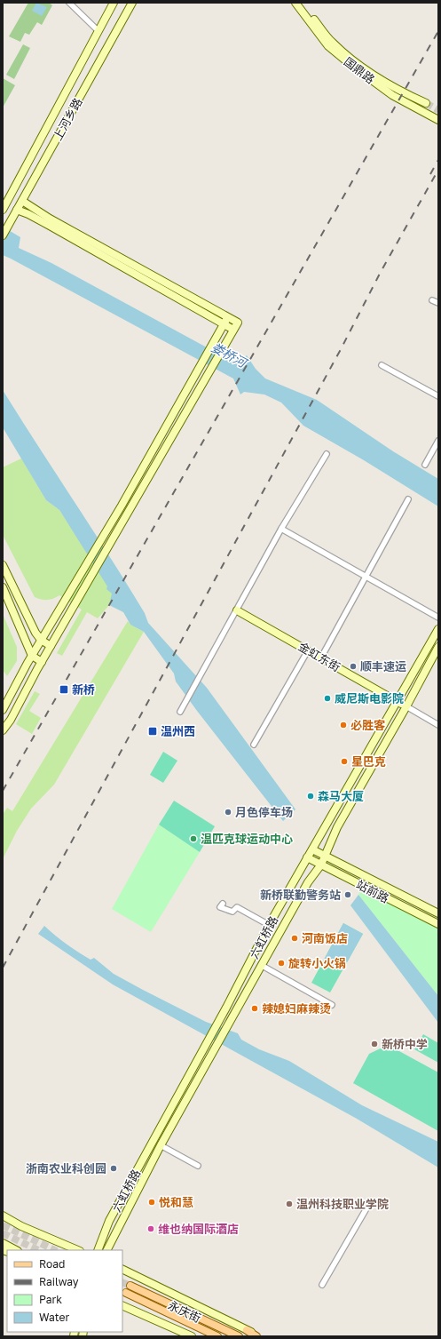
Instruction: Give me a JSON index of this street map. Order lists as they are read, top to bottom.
{
  "streets": {
    "main road": [
      "国鼎路",
      "上河乡路",
      "金虹东街",
      "站前路",
      "六虹桥路",
      "永庆街"
    ]
  },
  "crossings": [
    ["金虹东街", "六虹桥路"],
    ["站前路", "六虹桥路"]
  ],
  "water": ["娄桥河"],
  "places": {
    "other": [
      "顺丰速运",
      "威尼斯电影院",
      "必胜客",
      "星巴克",
      "森马大厦",
      "月色停车场",
      "温匹克球运动中心",
      "新桥联勤警务站",
      "河南饭店",
      "旋转小火锅",
      "辣媳妇麻辣烫",
      "新桥中学",
      "浙南农业科创园",
      "悦和慧",
      "温州科技职业学院",
      "维也纳国际酒店"
    ],
    "transit": ["新桥", "温州西"]
  },
  "legend": [
    "Road",
    "Railway",
    "Park",
    "Water"
  ]
}
